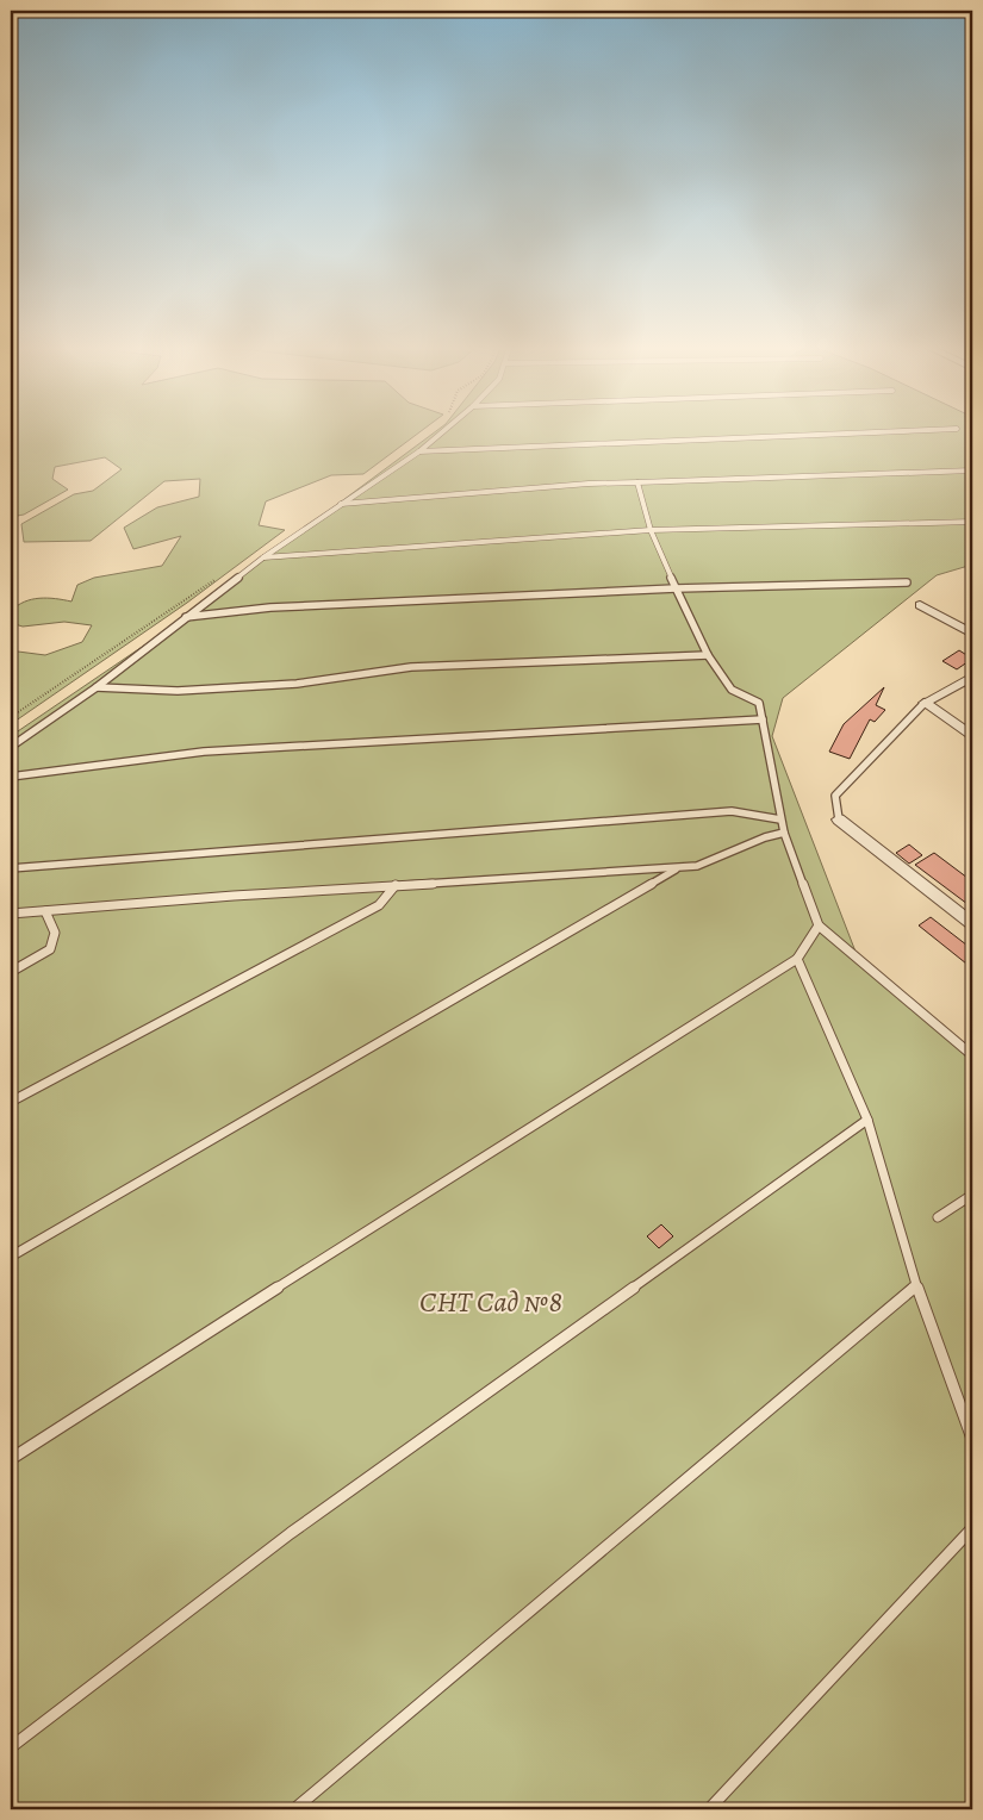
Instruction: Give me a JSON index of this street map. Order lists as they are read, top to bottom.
{
  "parks": ["СНТ Сад №8"]
}
